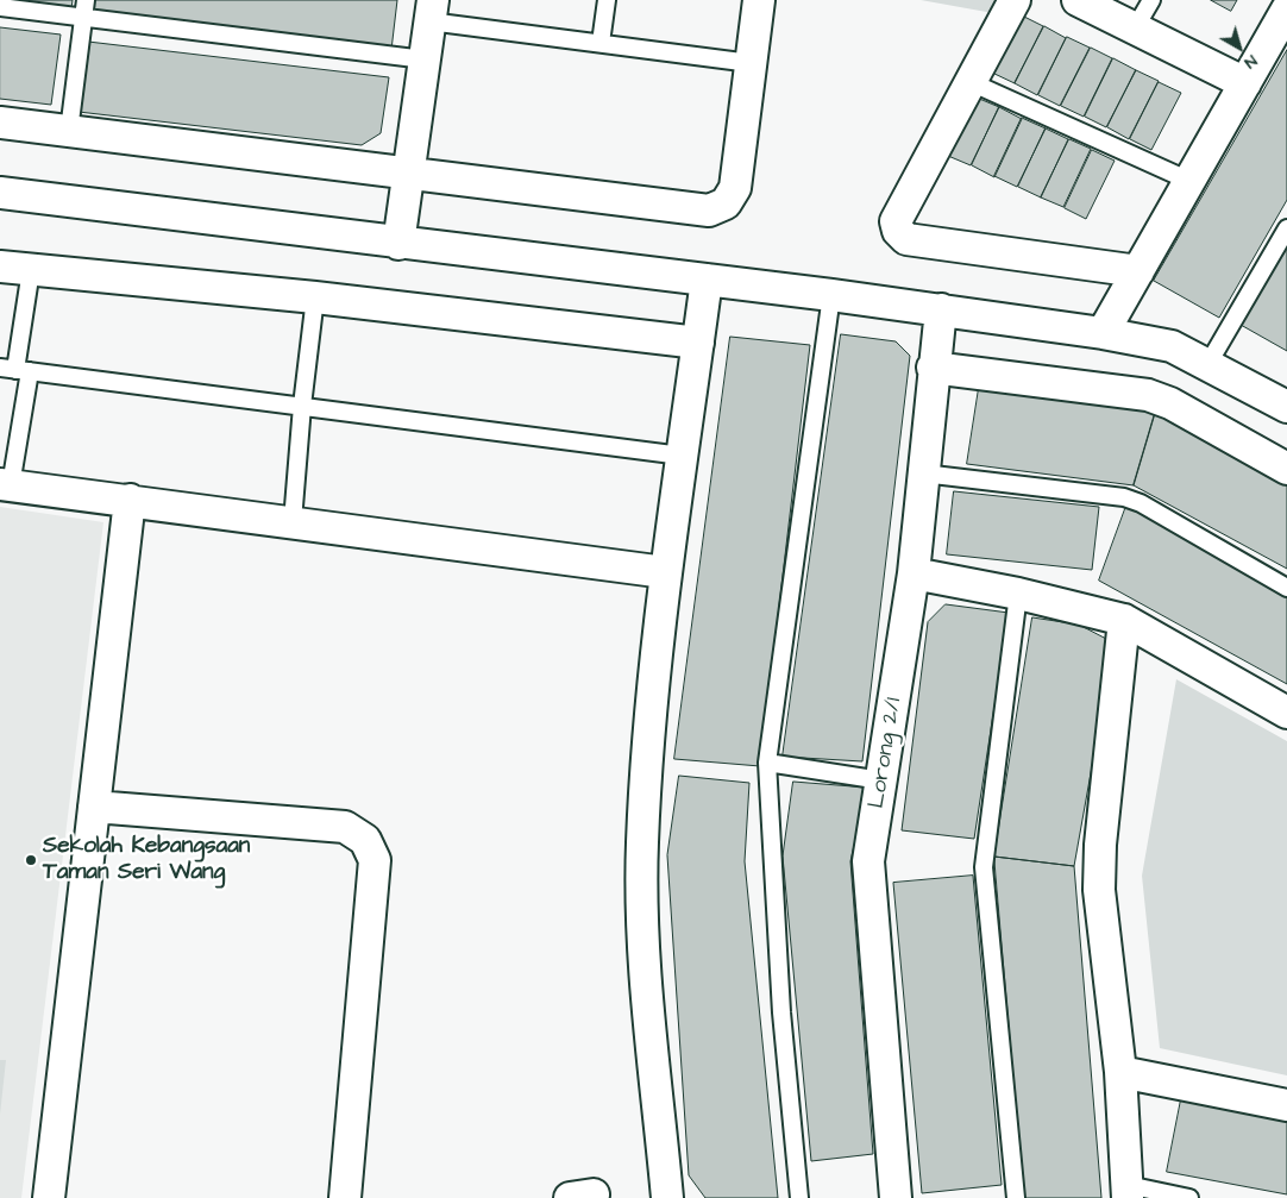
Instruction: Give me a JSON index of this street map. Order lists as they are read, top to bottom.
{
  "streets": {
    "street": ["Lorong 2/1"]
  },
  "places": ["Sekolah Kebangsaan Taman Seri Wang"],
  "north": "bottom right"
}
